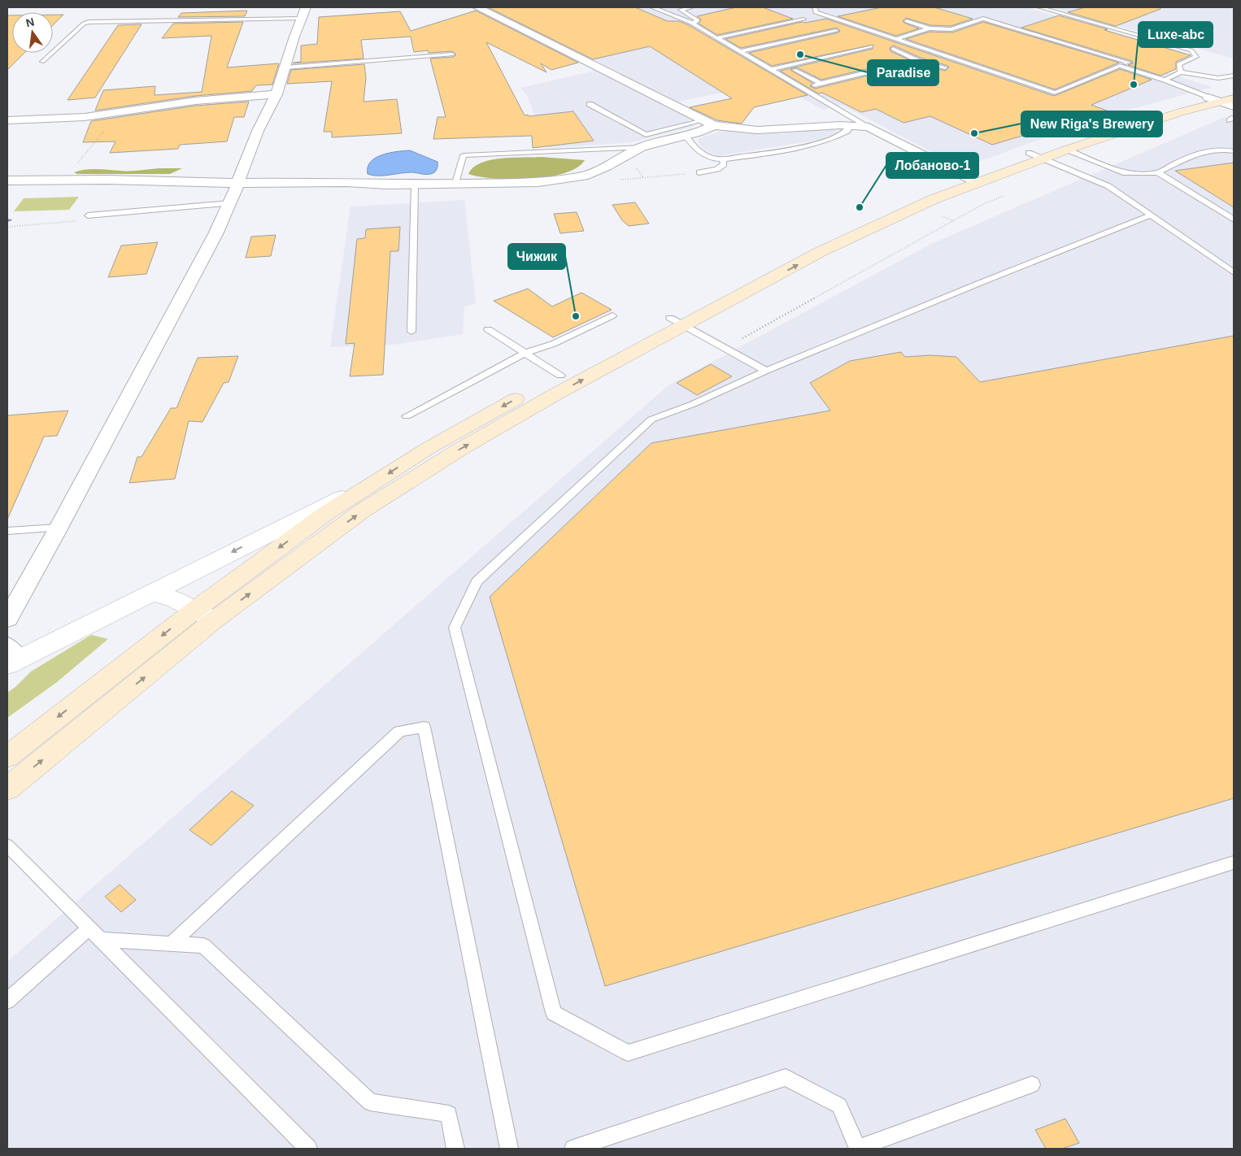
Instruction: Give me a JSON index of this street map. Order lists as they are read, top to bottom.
{
  "places": [
    "Paradise",
    "Luxe-abc",
    "New Riga's Brewery",
    "Лобаново-1",
    "Чижик"
  ],
  "north": "top"
}
